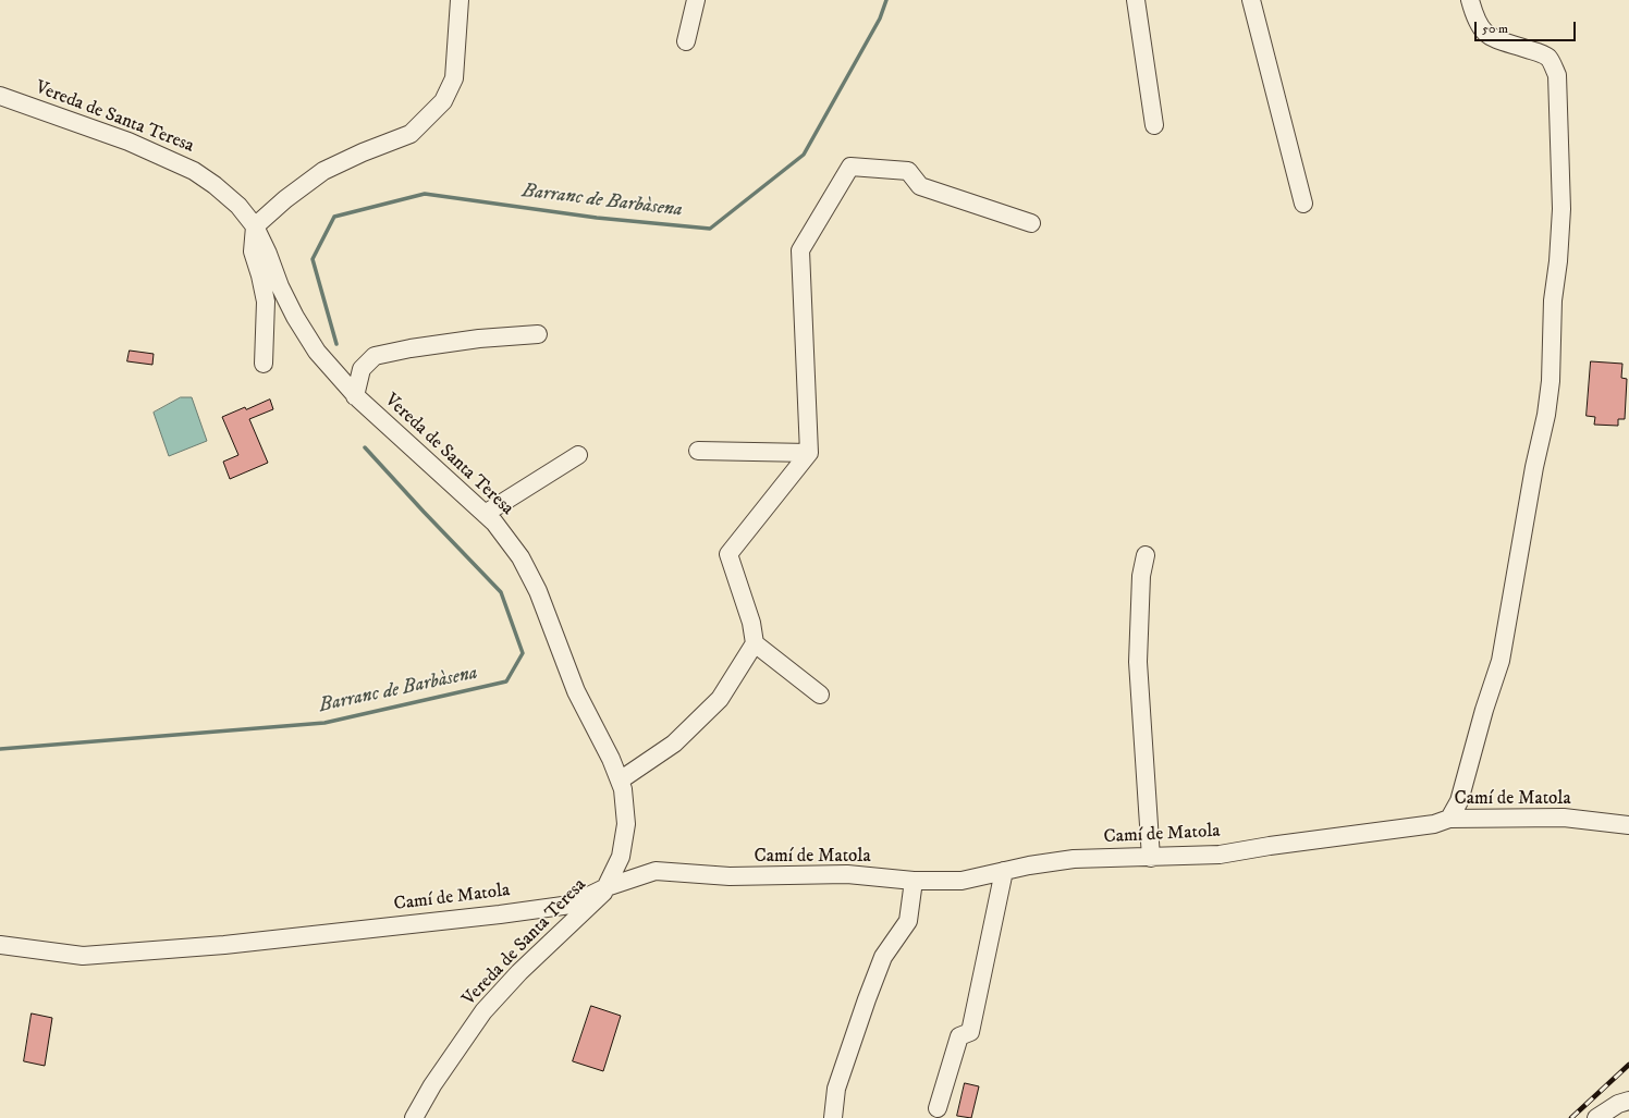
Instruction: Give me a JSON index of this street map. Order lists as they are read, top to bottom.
{
  "streets": {
    "street": ["Vereda de Santa Teresa", "Camí de Matola"]
  },
  "crossings": [
    ["Vereda de Santa Teresa", "Camí de Matola"]
  ],
  "water": ["Barranc de Barbàsena"],
  "scale_bar": "50 m"
}
